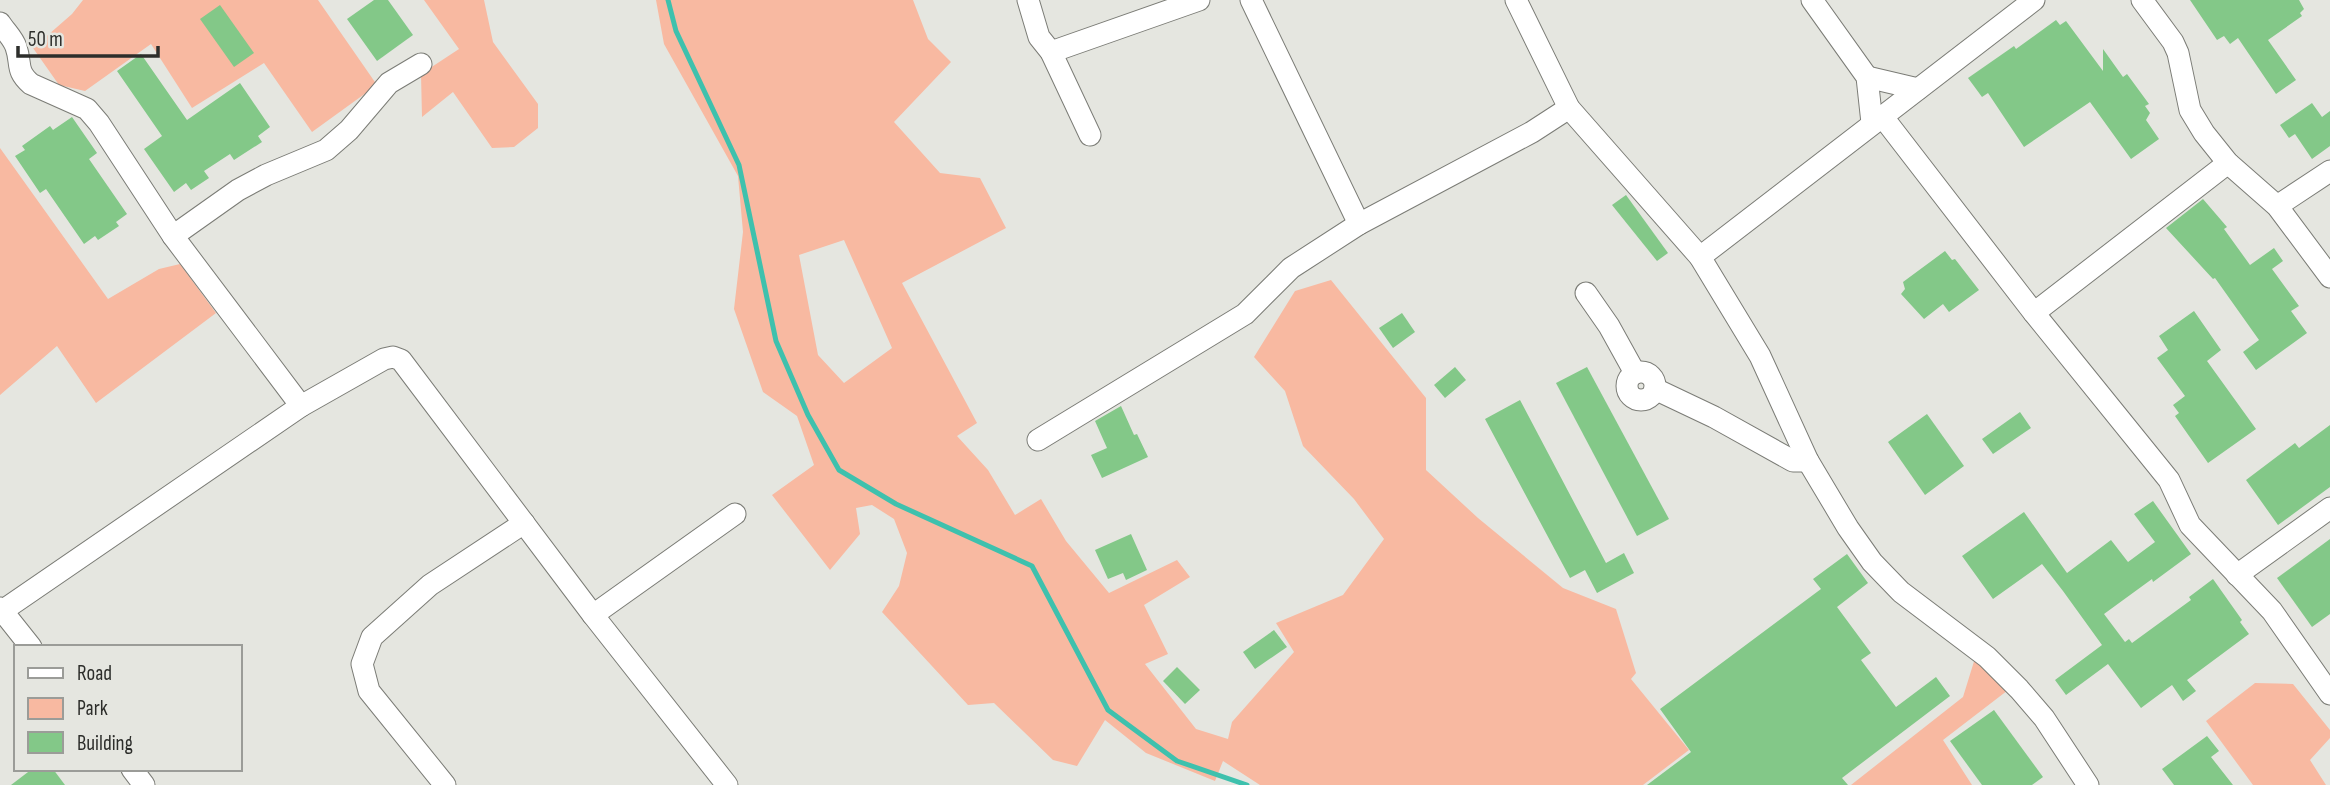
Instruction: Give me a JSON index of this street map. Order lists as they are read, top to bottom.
{
  "legend": ["Road", "Park", "Building"],
  "scale_bar": "50 m"
}
